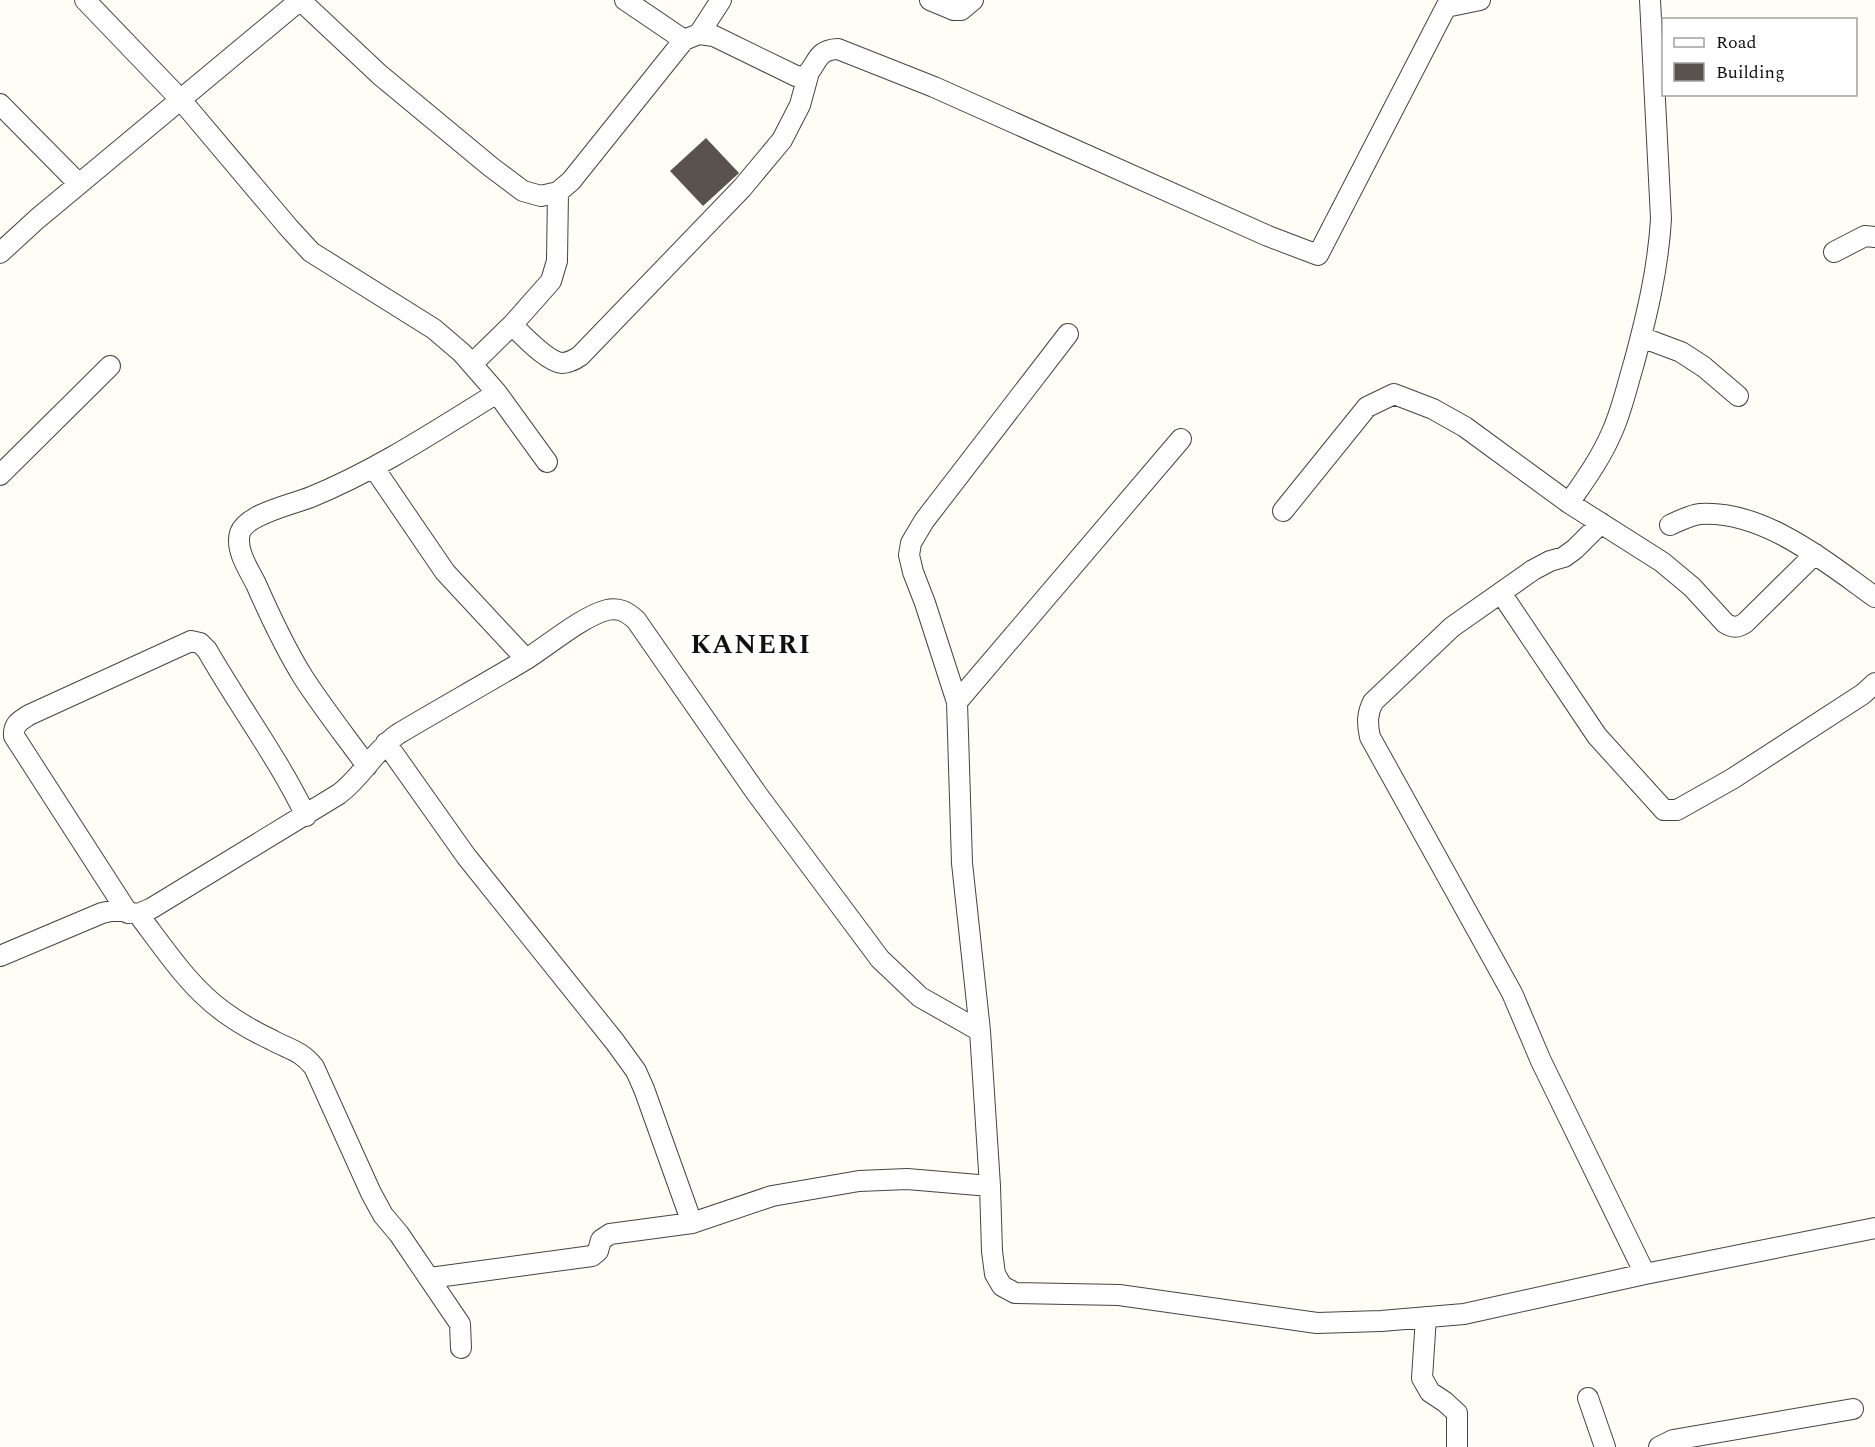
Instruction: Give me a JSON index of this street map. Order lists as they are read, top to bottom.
{
  "districts": ["KANERI"],
  "legend": ["Road", "Building"]
}
